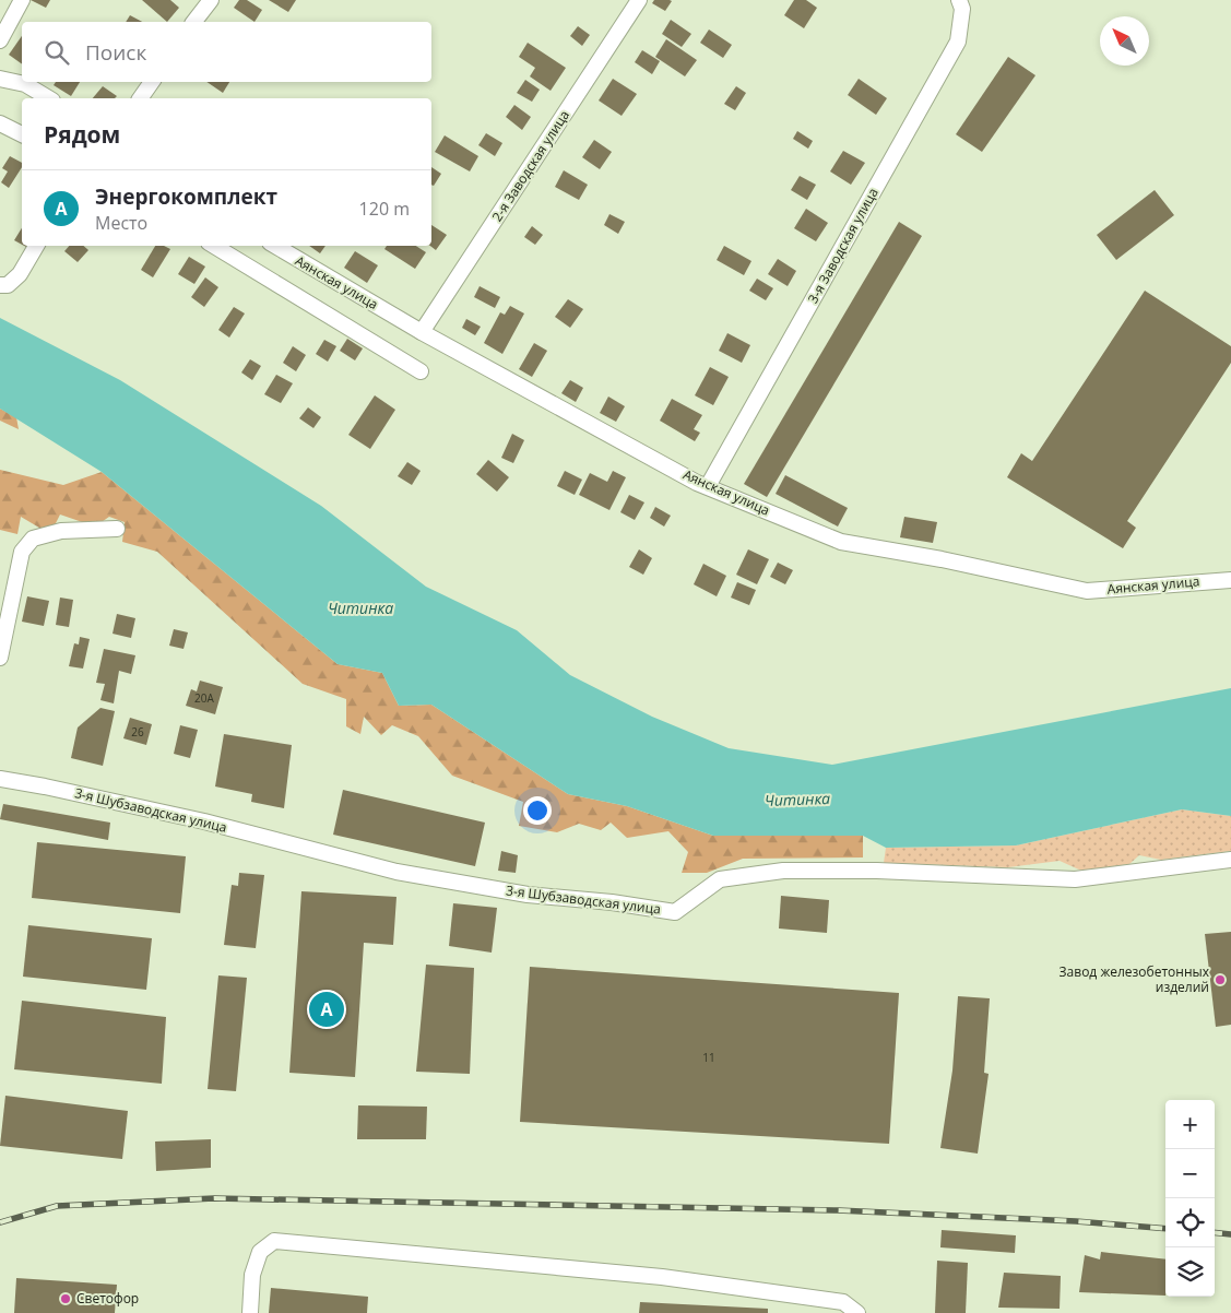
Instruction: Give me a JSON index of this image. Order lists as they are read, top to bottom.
{
  "streets": {
    "street": [
      "2-я Заводская улица",
      "3-я Заводская улица",
      "Аянская улица",
      "3-я Шубзаводская улица"
    ]
  },
  "crossings": [
    ["2-я Заводская улица", "Аянская улица"],
    ["3-я Заводская улица", "Аянская улица"]
  ],
  "water": ["Читинка"],
  "places": ["Завод железобетонных изделий", "Светофор"],
  "house_numbers": ["20А", "26", "11"],
  "north": "top left",
  "page": {
    "search": "Поиск",
    "heading": "Рядом",
    "list": [
      {
        "mark": "A",
        "name": "Энергокомплект",
        "note": "Место",
        "value": "120 m"
      }
    ],
    "pins": "A",
    "map_buttons": ["+", "−"]
  }
}
